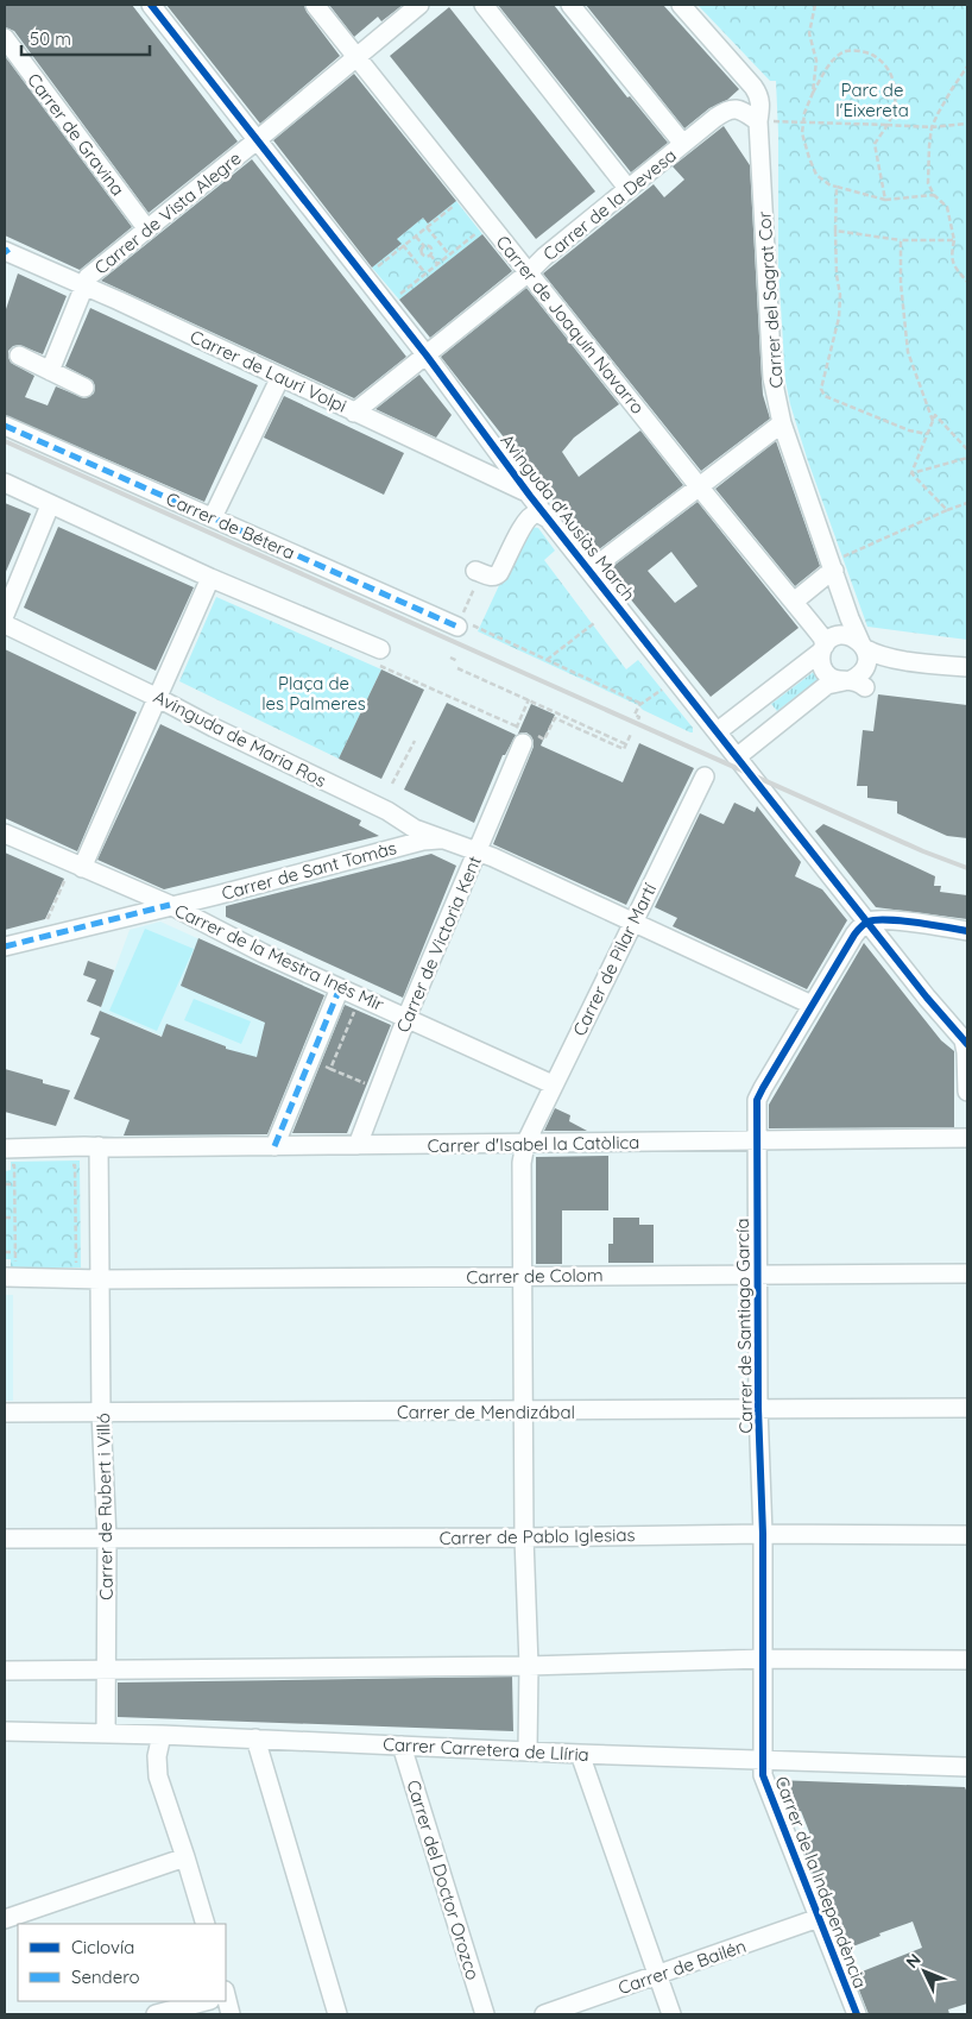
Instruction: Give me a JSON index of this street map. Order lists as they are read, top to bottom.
{
  "streets": {
    "street": [
      "Carrer de Gravina",
      "Carrer de la Devesa",
      "Carrer de Vista Alegre",
      "Carrer del Sagrat Cor",
      "Carrer de Joaquín Navarro",
      "Carrer de Lauri Volpi",
      "Avinguda d'Ausiàs March",
      "Carrer de Bétera",
      "Avinguda de Maria Ros",
      "Carrer de Sant Tomàs",
      "Carrer de Victoria Kent",
      "Carrer de la Mestra Inés Mir",
      "Carrer de Pilar Martí",
      "Carrer d'Isabel la Catòlica",
      "Carrer de Colom",
      "Carrer de Santiago García",
      "Carrer de Mendizábal",
      "Carrer de Rubert i Villó",
      "Carrer de Pablo Iglesias",
      "Carrer Carretera de Llíria",
      "Carrer del Doctor Orozco",
      "Carrer de la Independència",
      "Carrer de Bailén"
    ]
  },
  "crossings": [
    ["Carrer de Gravina", "Carrer de Vista Alegre"],
    ["Carrer de la Devesa", "Carrer del Sagrat Cor"],
    ["Carrer de la Devesa", "Carrer de Joaquín Navarro"],
    ["Carrer de la Devesa", "Carrer de Lauri Volpi"],
    ["Carrer de la Devesa", "Avinguda d'Ausiàs March"],
    ["Carrer de Vista Alegre", "Carrer de Joaquín Navarro"],
    ["Carrer de Vista Alegre", "Carrer de Lauri Volpi"],
    ["Carrer de Vista Alegre", "Avinguda d'Ausiàs March"],
    ["Carrer del Sagrat Cor", "Carrer de Joaquín Navarro"],
    ["Carrer de Lauri Volpi", "Avinguda d'Ausiàs March"],
    ["Avinguda d'Ausiàs March", "Carrer de Santiago García"],
    ["Avinguda de Maria Ros", "Carrer de Sant Tomàs"],
    ["Avinguda de Maria Ros", "Carrer de Victoria Kent"],
    ["Avinguda de Maria Ros", "Carrer de Pilar Martí"],
    ["Avinguda de Maria Ros", "Carrer de Santiago García"],
    ["Carrer de Sant Tomàs", "Carrer de la Mestra Inés Mir"],
    ["Carrer de Victoria Kent", "Carrer de la Mestra Inés Mir"],
    ["Carrer de Victoria Kent", "Carrer d'Isabel la Catòlica"],
    ["Carrer de la Mestra Inés Mir", "Carrer de Pilar Martí"],
    ["Carrer de Pilar Martí", "Carrer d'Isabel la Catòlica"],
    ["Carrer de Pilar Martí", "Carrer de Colom"],
    ["Carrer de Pilar Martí", "Carrer de Mendizábal"],
    ["Carrer de Pilar Martí", "Carrer de Pablo Iglesias"],
    ["Carrer de Pilar Martí", "Carrer Carretera de Llíria"],
    ["Carrer d'Isabel la Catòlica", "Carrer de Santiago García"],
    ["Carrer d'Isabel la Catòlica", "Carrer de Rubert i Villó"],
    ["Carrer de Colom", "Carrer de Santiago García"],
    ["Carrer de Colom", "Carrer de Rubert i Villó"],
    ["Carrer de Santiago García", "Carrer de Mendizábal"],
    ["Carrer de Santiago García", "Carrer de Pablo Iglesias"],
    ["Carrer de Santiago García", "Carrer Carretera de Llíria"],
    ["Carrer de Santiago García", "Carrer de la Independència"],
    ["Carrer de Mendizábal", "Carrer de Rubert i Villó"],
    ["Carrer de Rubert i Villó", "Carrer de Pablo Iglesias"],
    ["Carrer de Rubert i Villó", "Carrer Carretera de Llíria"],
    ["Carrer Carretera de Llíria", "Carrer del Doctor Orozco"],
    ["Carrer Carretera de Llíria", "Carrer de la Independència"],
    ["Carrer de la Independència", "Carrer de Bailén"]
  ],
  "parks": ["Parc de l'Eixereta", "Plaça de les Palmeres"],
  "legend": ["Ciclovía", "Sendero"],
  "scale_bar": "50 m",
  "north": "top left"
}
